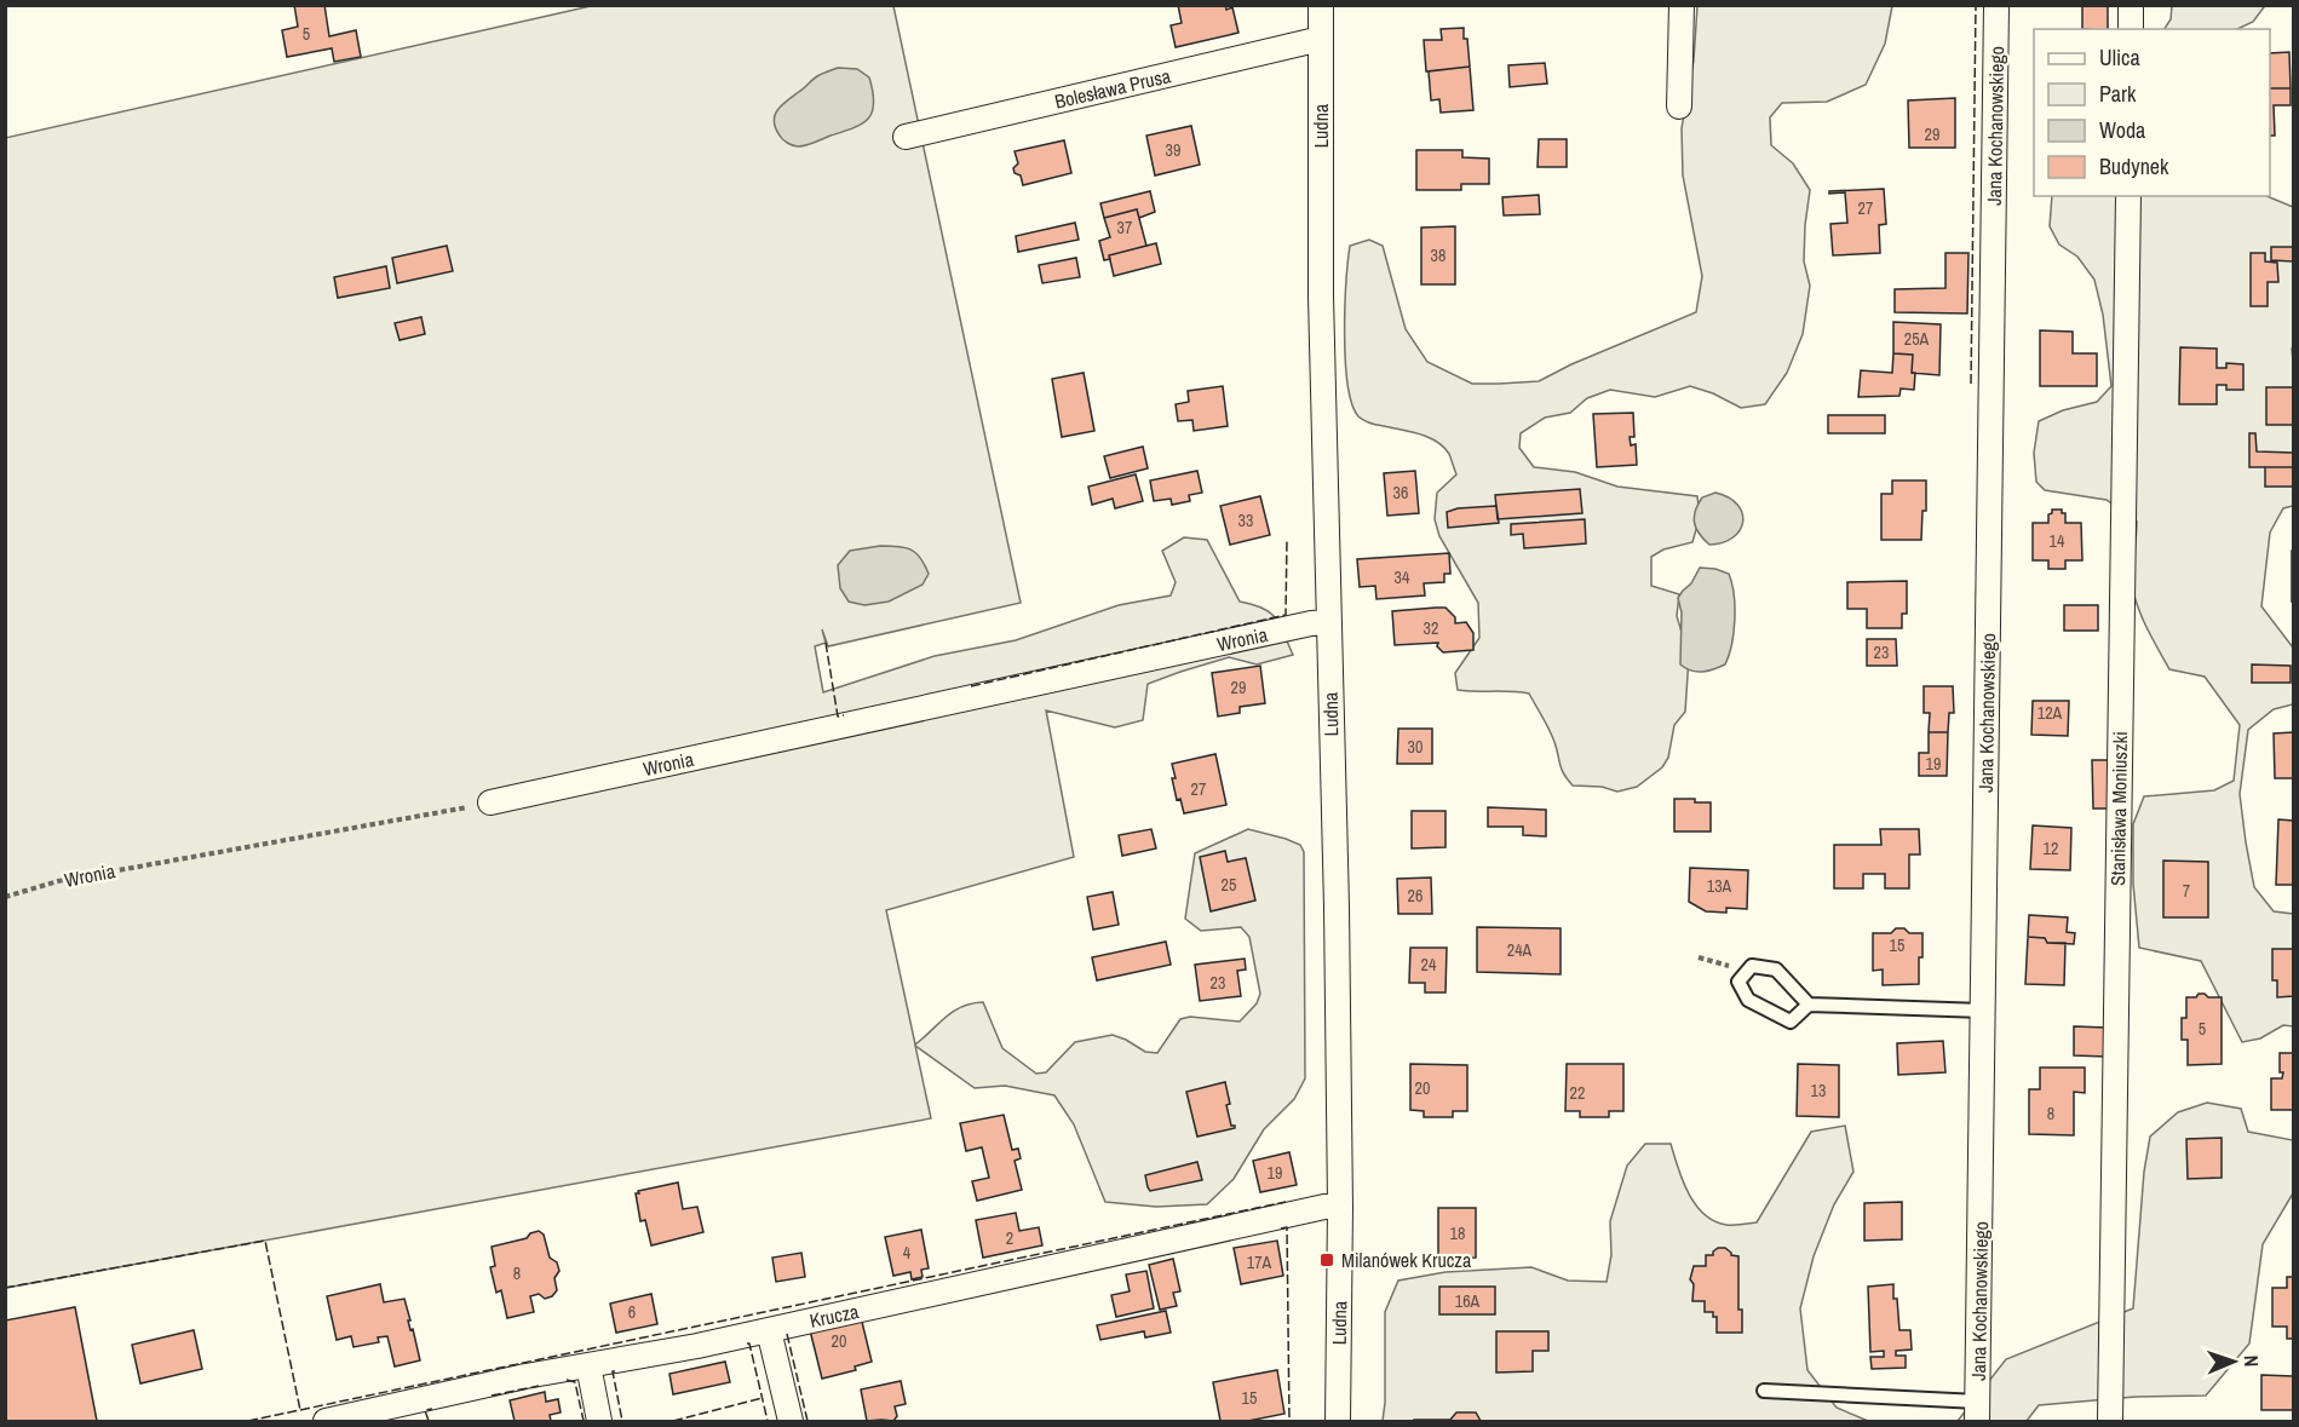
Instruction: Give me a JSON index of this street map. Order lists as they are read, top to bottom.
{
  "streets": {
    "street": [
      "Bolesława Prusa",
      "Ludna",
      "Jana Kochanowskiego",
      "Wronia",
      "Stanisława Moniuszki",
      "Krucza"
    ]
  },
  "crossings": [
    ["Bolesława Prusa", "Ludna"],
    ["Ludna", "Wronia"],
    ["Ludna", "Krucza"]
  ],
  "places": {
    "transit": ["Milanówek Krucza"]
  },
  "house_numbers": [
    "5",
    "29",
    "39",
    "27",
    "37",
    "38",
    "25A",
    "36",
    "33",
    "14",
    "34",
    "32",
    "23",
    "29",
    "12A",
    "30",
    "19",
    "27",
    "12",
    "25",
    "13A",
    "7",
    "26",
    "15",
    "24A",
    "24",
    "23",
    "5",
    "20",
    "13",
    "22",
    "8",
    "19",
    "18",
    "2",
    "4",
    "17A",
    "8",
    "16A",
    "6",
    "20",
    "15"
  ],
  "legend": [
    "Ulica",
    "Park",
    "Woda",
    "Budynek"
  ],
  "north": "right"
}
